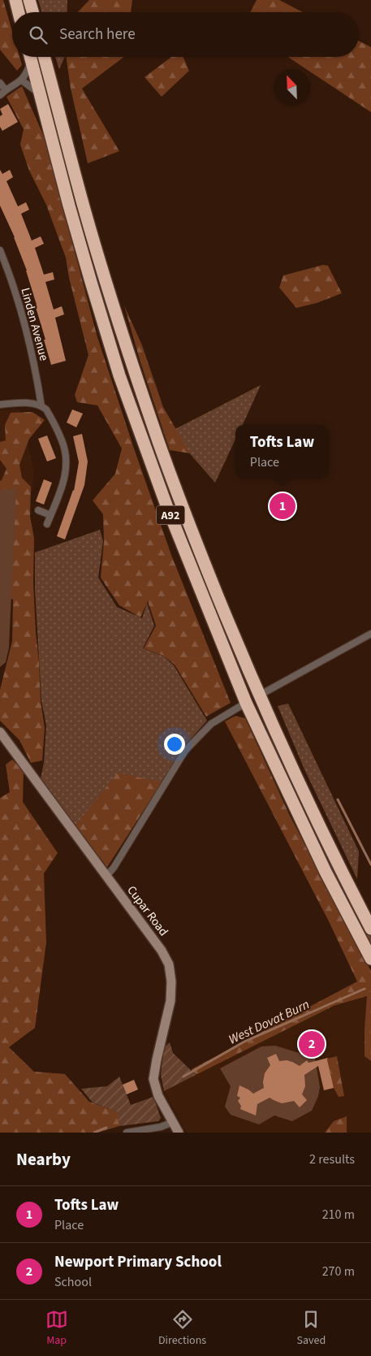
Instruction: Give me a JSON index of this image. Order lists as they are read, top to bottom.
{
  "streets": {
    "highway": ["A92"],
    "main road": ["Cupar Road"],
    "street": ["Linden Avenue"]
  },
  "water": ["West Dovat Burn"],
  "north": "top left",
  "page": {
    "search": "Search here",
    "popup": ["Tofts Law", "Place"],
    "pins": ["1", "2"],
    "heading": ["Nearby", "2 results"],
    "list": [
      {
        "mark": "1",
        "name": "Tofts Law",
        "note": "Place",
        "value": "210 m"
      },
      {
        "mark": "2",
        "name": "Newport Primary School",
        "note": "School",
        "value": "270 m"
      }
    ],
    "nav": ["Map", "Directions", "Saved"]
  }
}
